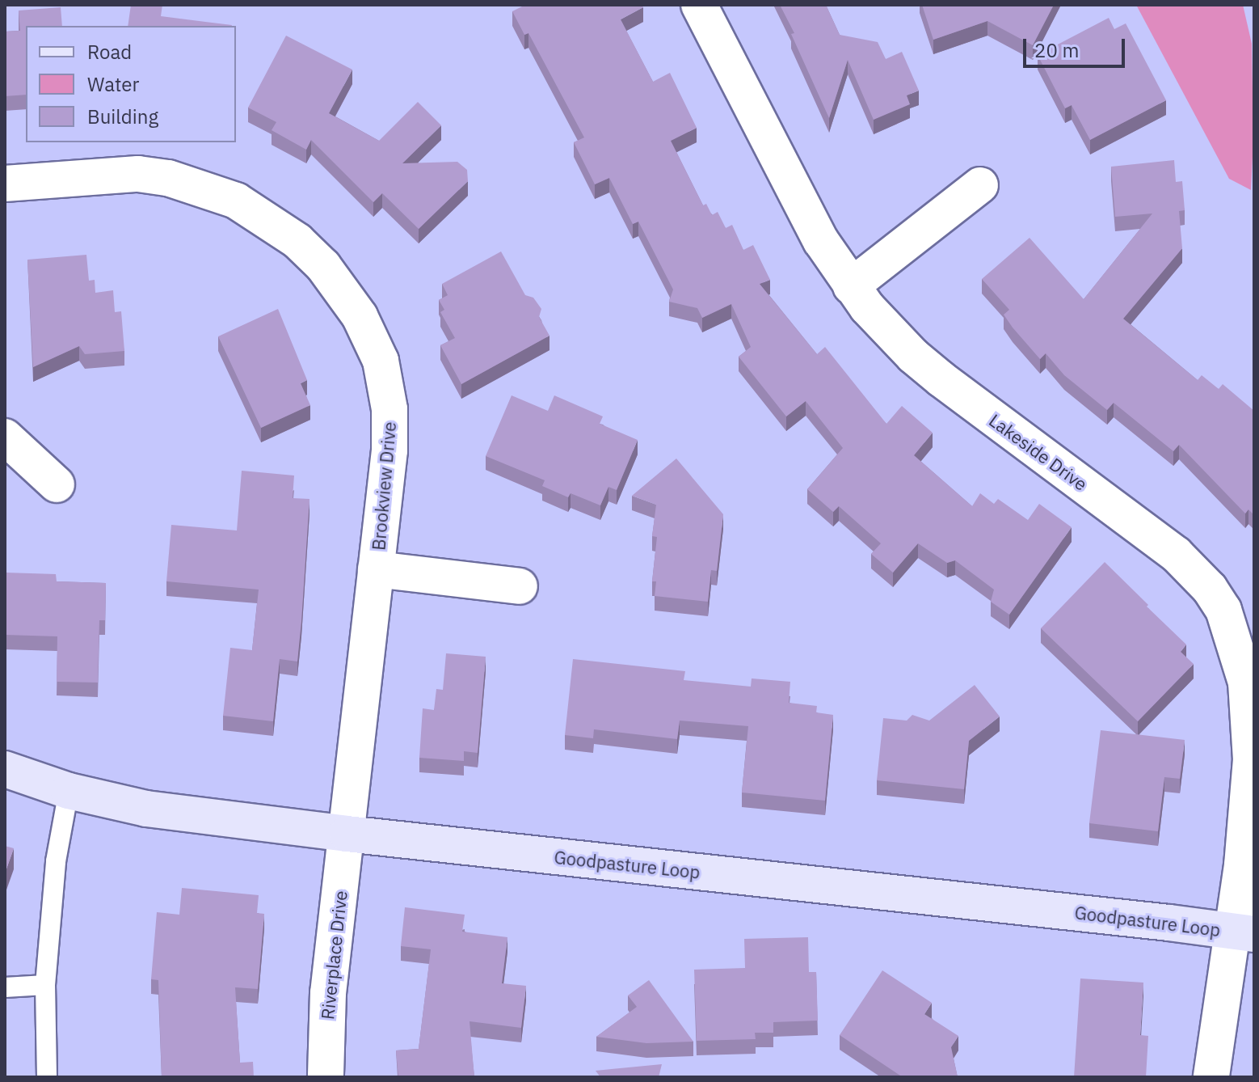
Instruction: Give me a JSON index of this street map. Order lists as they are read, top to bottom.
{
  "streets": {
    "street": [
      "Lakeside Drive",
      "Brookview Drive",
      "Goodpasture Loop",
      "Riverplace Drive"
    ]
  },
  "crossings": [
    ["Lakeside Drive", "Goodpasture Loop"],
    ["Brookview Drive", "Goodpasture Loop"],
    ["Brookview Drive", "Riverplace Drive"],
    ["Goodpasture Loop", "Riverplace Drive"]
  ],
  "legend": ["Road", "Water", "Building"],
  "scale_bar": "20 m"
}
